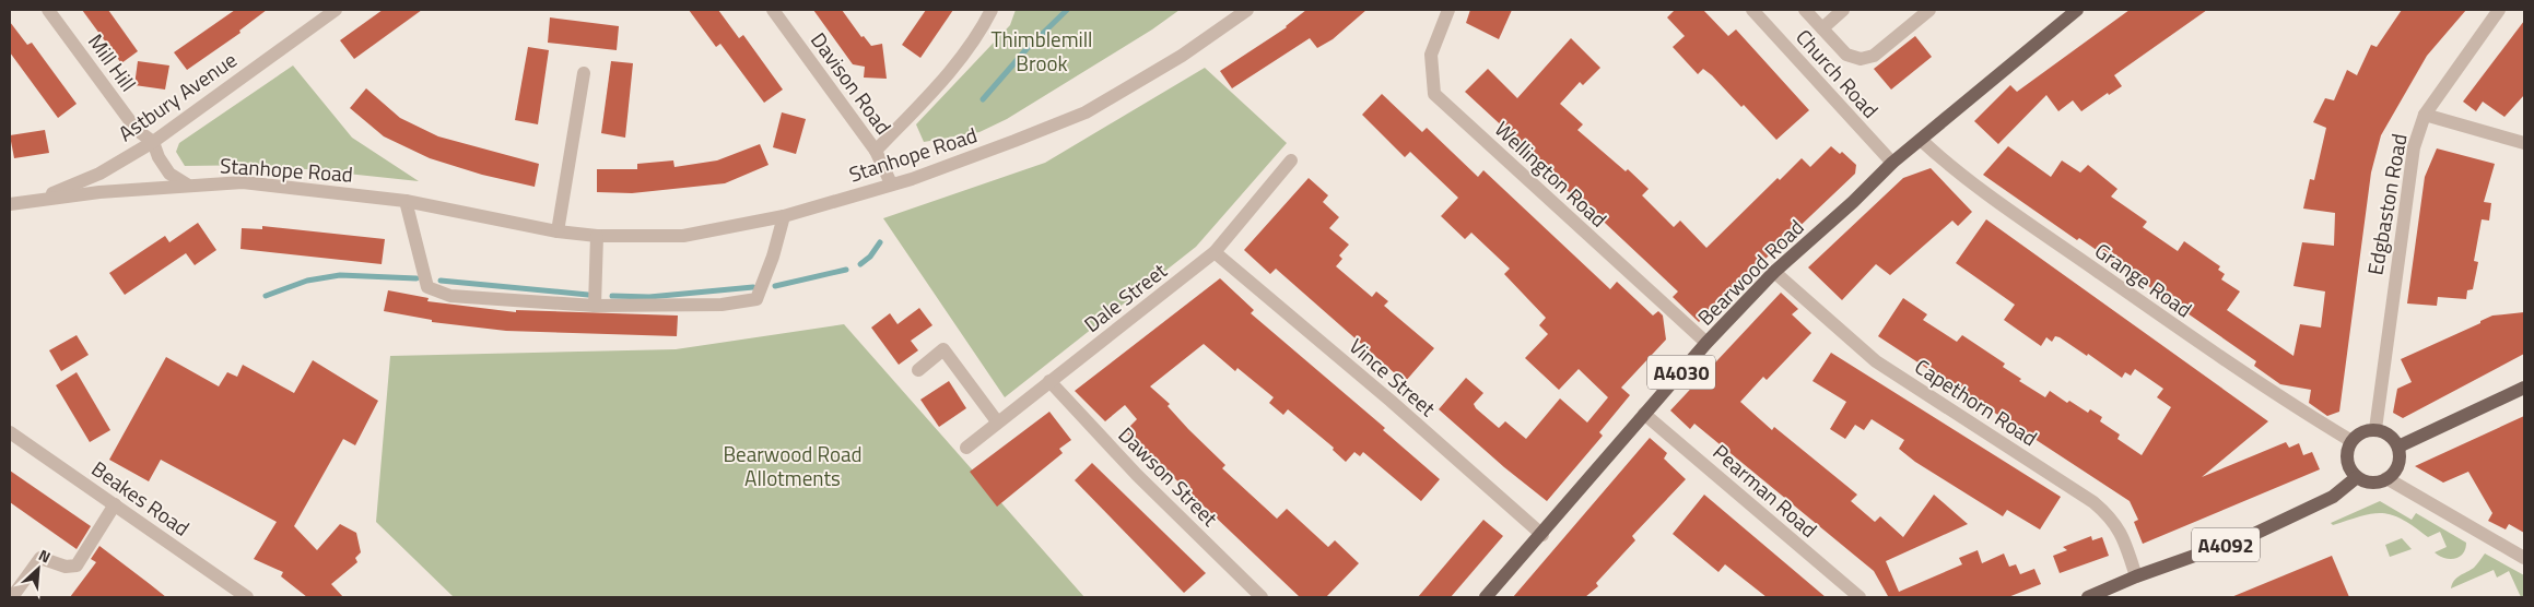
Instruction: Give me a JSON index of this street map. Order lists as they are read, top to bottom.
{
  "streets": {
    "main road": ["Bearwood Road", "A4030", "A4092"],
    "street": [
      "Mill Hill",
      "Church Road",
      "Davison Road",
      "Astbury Avenue",
      "Stanhope Road",
      "Wellington Road",
      "Edgbaston Road",
      "Grange Road",
      "Dale Street",
      "Vince Street",
      "Capethorn Road",
      "Dawson Street",
      "Pearman Road",
      "Beakes Road"
    ]
  },
  "crossings": [
    ["Mill Hill", "Astbury Avenue"],
    ["Mill Hill", "Stanhope Road"],
    ["Church Road", "Bearwood Road"],
    ["Davison Road", "Stanhope Road"],
    ["Astbury Avenue", "Stanhope Road"],
    ["Wellington Road", "Bearwood Road"],
    ["Edgbaston Road", "Grange Road"],
    ["Edgbaston Road", "A4092"],
    ["Bearwood Road", "Grange Road"],
    ["Bearwood Road", "Vince Street"],
    ["Bearwood Road", "Capethorn Road"],
    ["Bearwood Road", "Pearman Road"],
    ["Grange Road", "A4092"],
    ["Dale Street", "Vince Street"],
    ["Dale Street", "Dawson Street"],
    ["Capethorn Road", "A4092"]
  ],
  "parks": ["Thimblemill Brook", "Bearwood Road Allotments"],
  "north": "top right"
}
